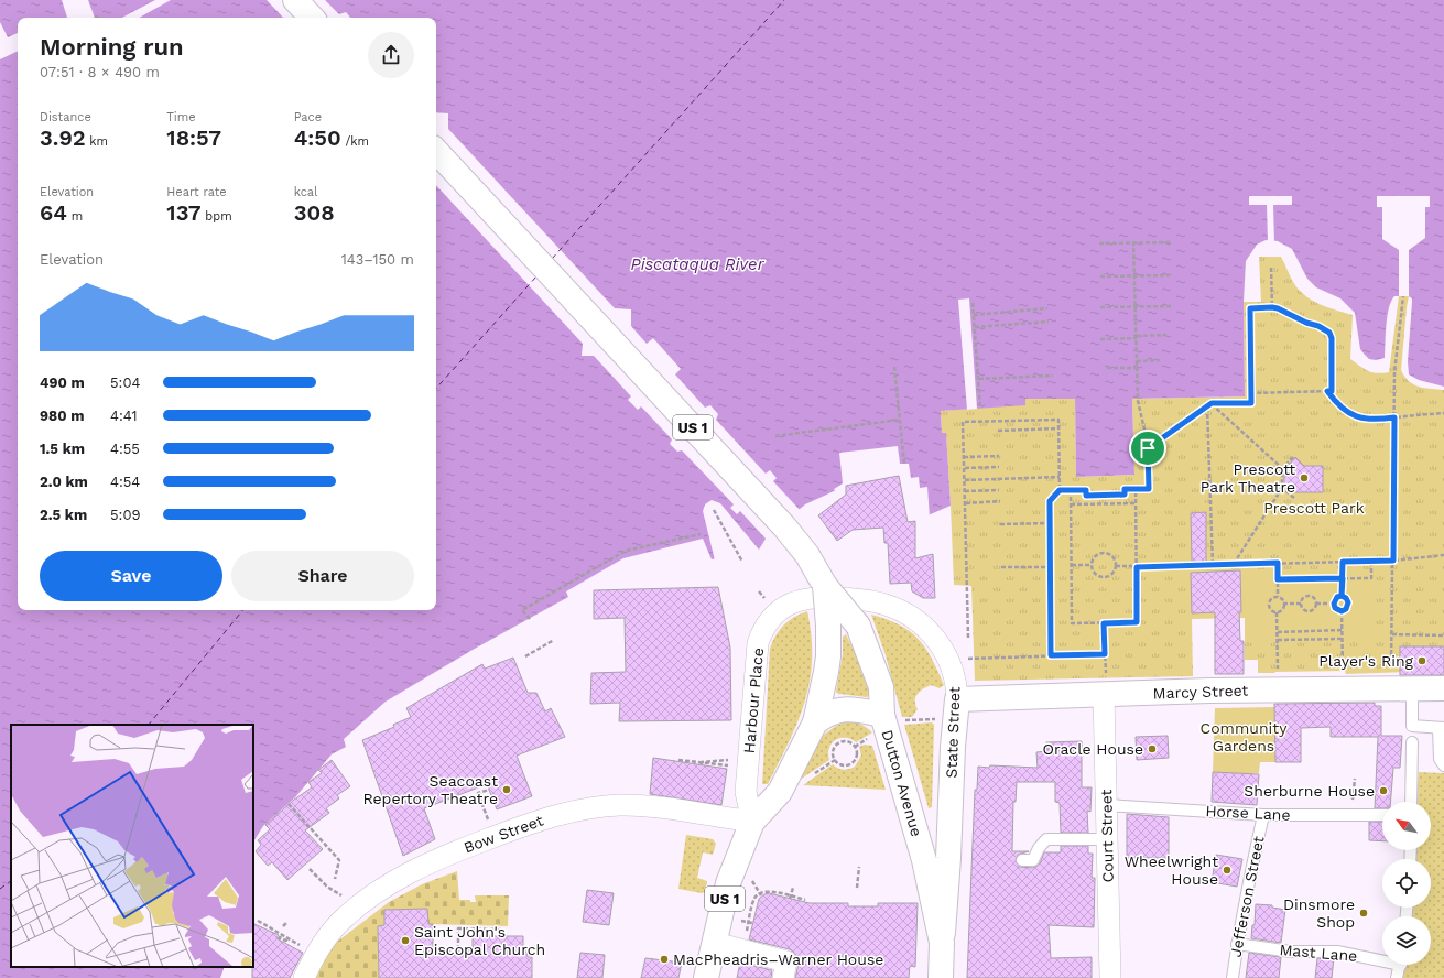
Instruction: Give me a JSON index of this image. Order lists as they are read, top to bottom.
{
  "streets": {
    "main road": [
      "US 1",
      "Marcy Street",
      "State Street",
      "Dutton Avenue"
    ],
    "street": ["Harbour Place", "Bow Street", "Court Street"],
    "lane": ["Horse Lane", "Jefferson Street", "Mast Lane"]
  },
  "crossings": [
    ["US 1", "Harbour Place"],
    ["US 1", "Dutton Avenue"],
    ["US 1", "Bow Street"],
    ["Marcy Street", "State Street"],
    ["Marcy Street", "Court Street"],
    ["Harbour Place", "State Street"],
    ["Harbour Place", "Bow Street"],
    ["State Street", "Dutton Avenue"],
    ["Horse Lane", "Court Street"],
    ["Horse Lane", "Jefferson Street"],
    ["Jefferson Street", "Mast Lane"]
  ],
  "water": ["Piscataqua River"],
  "parks": ["Prescott Park", "Community Gardens"],
  "places": [
    "Prescott Park Theatre",
    "Player's Ring",
    "Oracle House",
    "Seacoast Repertory Theatre",
    "Sherburne House",
    "Wheelwright House",
    "Dinsmore Shop",
    "Saint John's Episcopal Church",
    "MacPheadris–Warner House"
  ],
  "north": "top left",
  "page": {
    "heading": ["Morning run", "07:51 · 8 × 490 m"],
    "stats": [
      ["Distance", "3.92 km"],
      ["Time", "18:57"],
      ["Pace", "4:50 /km"],
      ["Elevation", "64 m"],
      ["Heart rate", "137 bpm"],
      ["kcal", "308"]
    ],
    "chart": ["Elevation", "143–150 m"],
    "list": [
      {
        "name": "490 m",
        "note": "5:04"
      },
      {
        "name": "980 m",
        "note": "4:41"
      },
      {
        "name": "1.5 km",
        "note": "4:55"
      },
      {
        "name": "2.0 km",
        "note": "4:54"
      },
      {
        "name": "2.5 km",
        "note": "5:09"
      }
    ],
    "buttons": ["Save", "Share"]
  }
}
